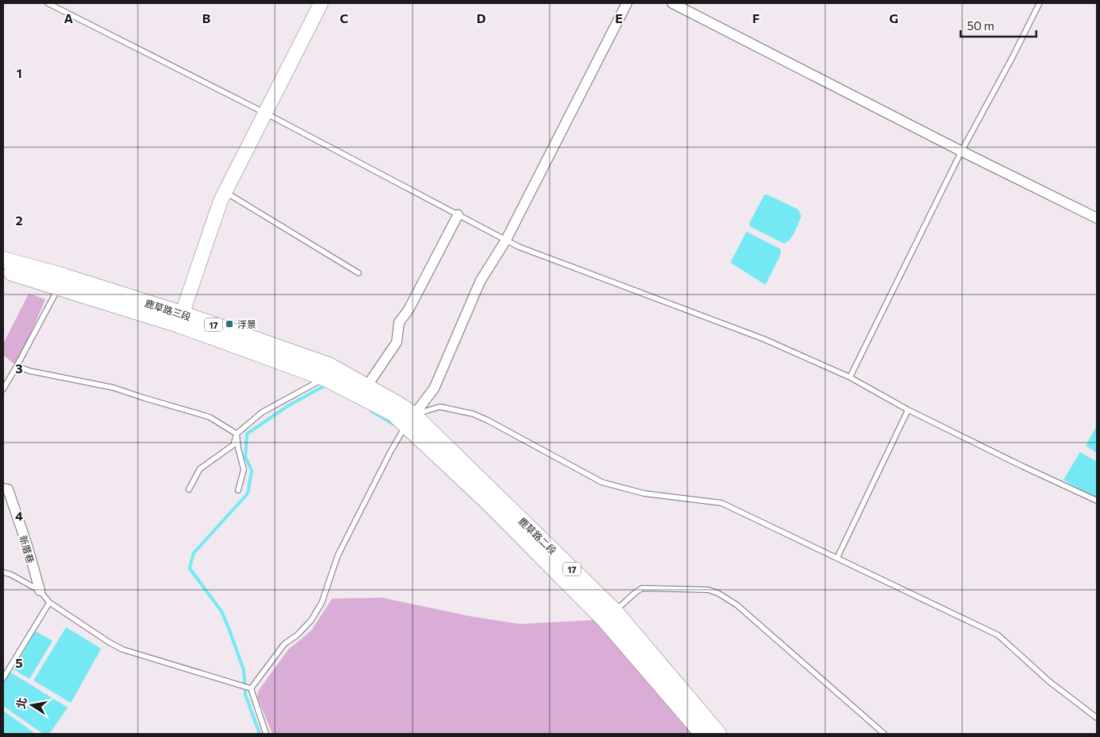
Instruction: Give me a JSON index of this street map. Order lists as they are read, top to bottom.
{
  "streets": {
    "main road": ["鹿草路三段", "17", "鹿草路二段"],
    "street": ["新厝巷"]
  },
  "crossings": [
    ["鹿草路三段", "鹿草路二段"]
  ],
  "places": {
    "transit": ["浮景"]
  },
  "scale_bar": "50 m",
  "north": "left",
  "grid": {
    "columns": [
      "A",
      "B",
      "C",
      "D",
      "E",
      "F",
      "G"
    ],
    "rows": [
      "1",
      "2",
      "3",
      "4",
      "5"
    ]
  }
}
